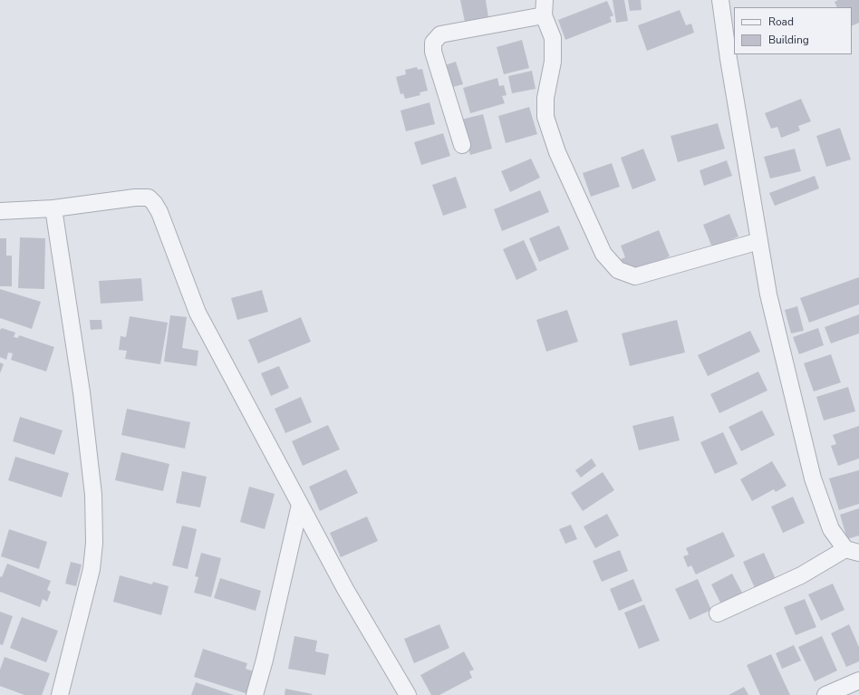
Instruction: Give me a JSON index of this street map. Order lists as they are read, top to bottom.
{
  "legend": ["Road", "Building"]
}
